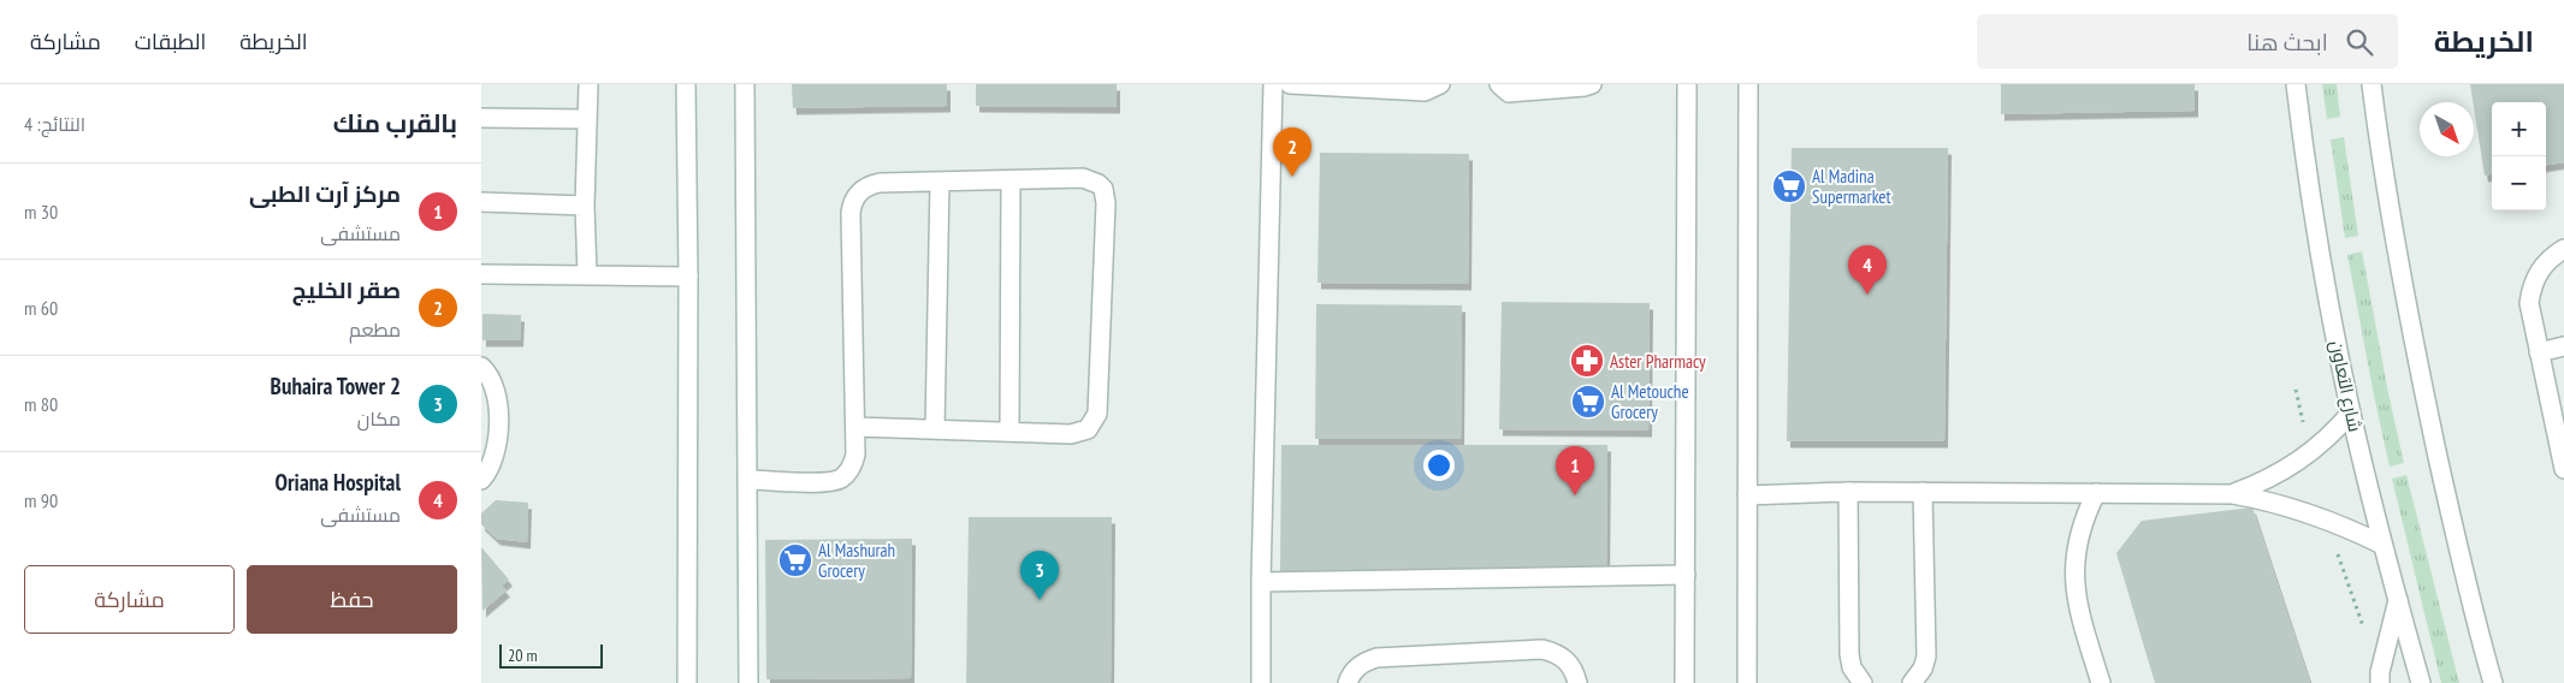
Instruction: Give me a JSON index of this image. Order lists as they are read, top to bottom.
{
  "streets": {
    "street": ["شارع التعاون"]
  },
  "places": {
    "supermarket": ["Al Madina Supermarket", "Al Metouche Grocery", "Al Mashurah Grocery"],
    "pharmacy": ["Aster Pharmacy"]
  },
  "scale_bar": "20 m",
  "north": "bottom right",
  "page": {
    "header": "الخريطة",
    "search": "ابحث هنا",
    "nav": ["الخريطة", "الطبقات", "مشاركة"],
    "heading": ["بالقرب منك", "النتائج: 4"],
    "map_buttons": ["+", "−"],
    "pins": [
      "2",
      "4",
      "1",
      "3"
    ],
    "list": [
      {
        "mark": "1",
        "name": "مرکز آرت الطبی",
        "note": "مستشفى",
        "value": "30 m"
      },
      {
        "mark": "2",
        "name": "صقر الخليج",
        "note": "مطعم",
        "value": "60 m"
      },
      {
        "mark": "3",
        "name": "Buhaira Tower 2",
        "note": "مكان",
        "value": "80 m"
      },
      {
        "mark": "4",
        "name": "Oriana Hospital",
        "note": "مستشفى",
        "value": "90 m"
      }
    ],
    "buttons": ["حفظ", "مشاركة"],
    "scale": "20 m"
  }
}
